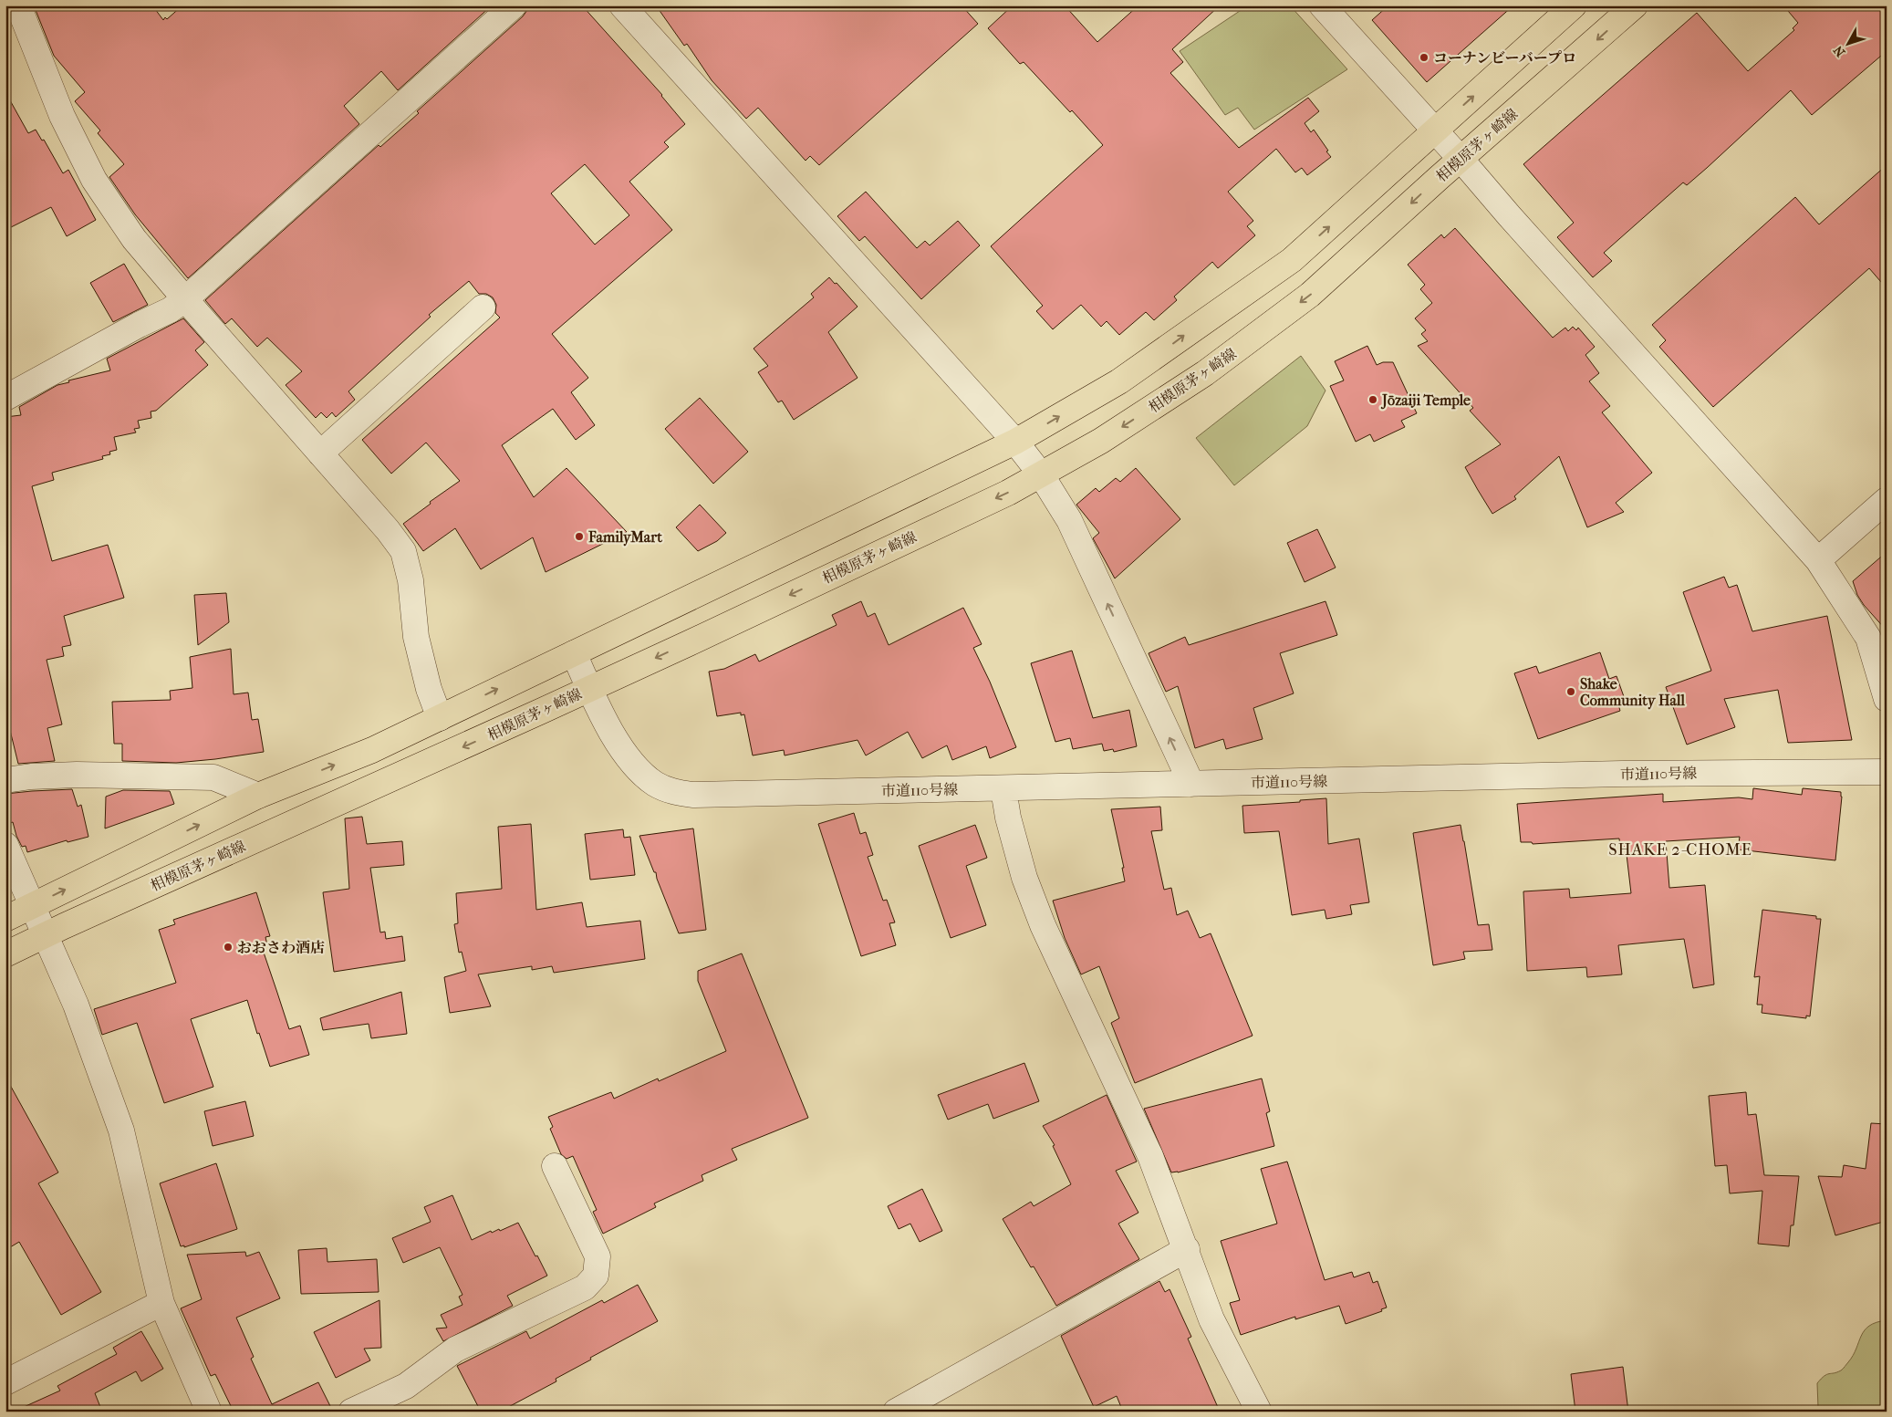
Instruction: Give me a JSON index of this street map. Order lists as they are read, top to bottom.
{
  "streets": {
    "main road": ["相模原茅ヶ崎線"],
    "street": ["市道110号線"]
  },
  "crossings": [
    ["相模原茅ヶ崎線", "市道110号線"]
  ],
  "districts": ["SHAKE 2-CHOME"],
  "places": [
    "コーナンビーバープロ",
    "Jōzaiji Temple",
    "FamilyMart",
    "Shake Community Hall",
    "おおさわ酒店"
  ],
  "north": "bottom left"
}
